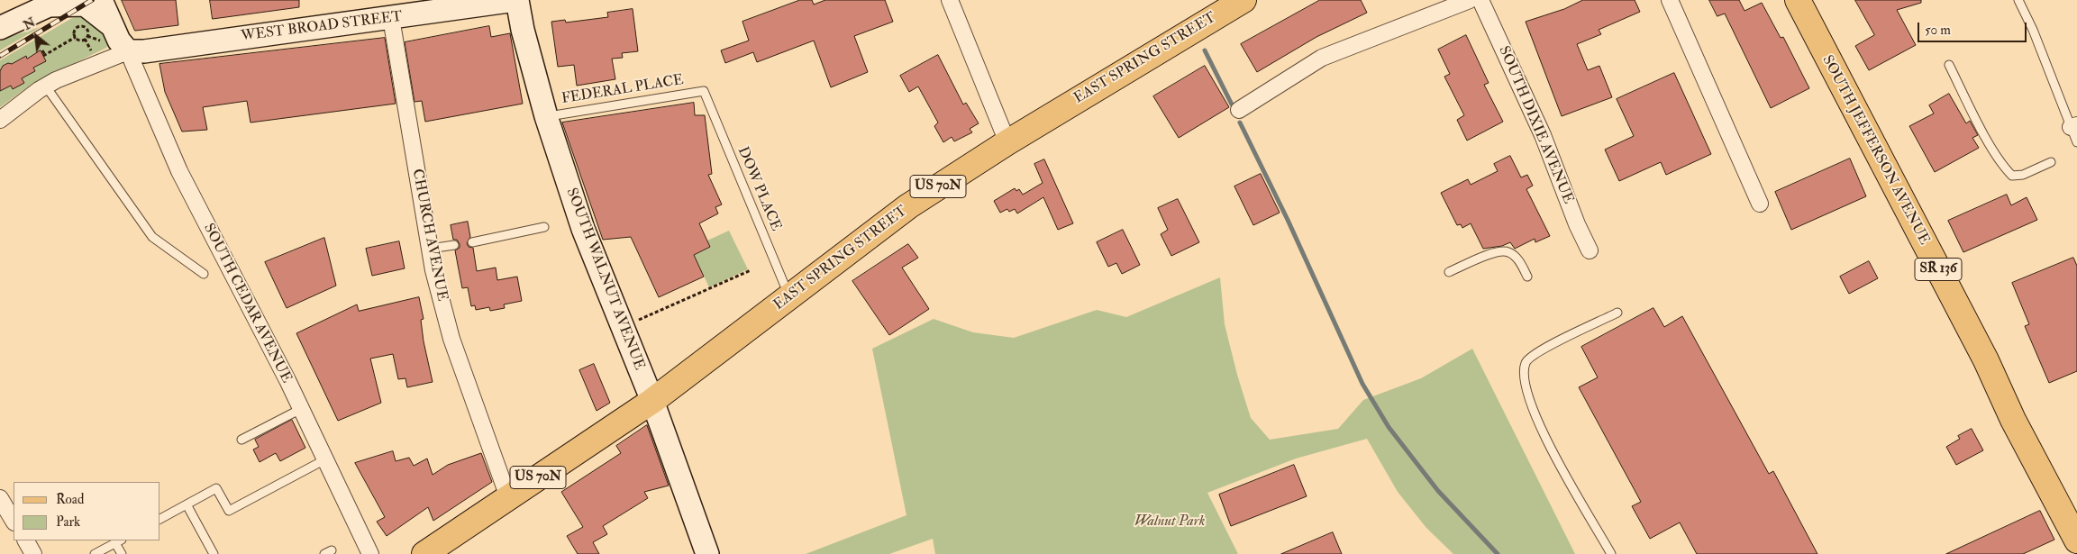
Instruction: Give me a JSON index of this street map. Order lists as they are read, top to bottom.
{
  "streets": {
    "main road": [
      "EAST SPRING STREET",
      "SOUTH JEFFERSON AVENUE",
      "US 70N",
      "SR 136"
    ],
    "street": [
      "WEST BROAD STREET",
      "SOUTH DIXIE AVENUE",
      "CHURCH AVENUE",
      "SOUTH WALNUT AVENUE",
      "SOUTH CEDAR AVENUE"
    ],
    "lane": ["FEDERAL PLACE", "DOW PLACE"]
  },
  "crossings": [
    ["WEST BROAD STREET", "CHURCH AVENUE"],
    ["WEST BROAD STREET", "SOUTH WALNUT AVENUE"],
    ["WEST BROAD STREET", "SOUTH CEDAR AVENUE"],
    ["EAST SPRING STREET", "US 70N"],
    ["EAST SPRING STREET", "DOW PLACE"],
    ["EAST SPRING STREET", "SOUTH WALNUT AVENUE"],
    ["FEDERAL PLACE", "DOW PLACE"],
    ["FEDERAL PLACE", "SOUTH WALNUT AVENUE"],
    ["US 70N", "CHURCH AVENUE"],
    ["US 70N", "SOUTH WALNUT AVENUE"]
  ],
  "parks": ["Walnut Park"],
  "legend": ["Road", "Park"],
  "scale_bar": "50 m",
  "north": "top left"
}
